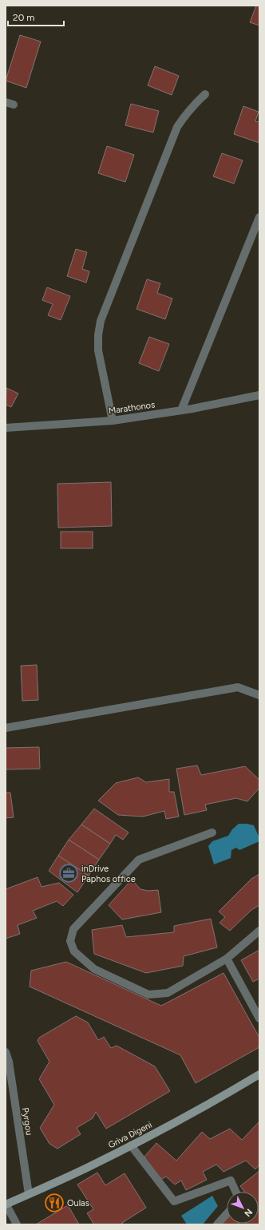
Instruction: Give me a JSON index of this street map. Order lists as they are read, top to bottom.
{
  "streets": {
    "main road": ["Griva Digeni"],
    "street": ["Marathonos", "Pyrgou"]
  },
  "crossings": [
    ["Pyrgou", "Griva Digeni"]
  ],
  "places": {
    "office": ["inDrive Paphos office"],
    "restaurant": ["Oulas"]
  },
  "scale_bar": "20 m",
  "north": "bottom right"
}
